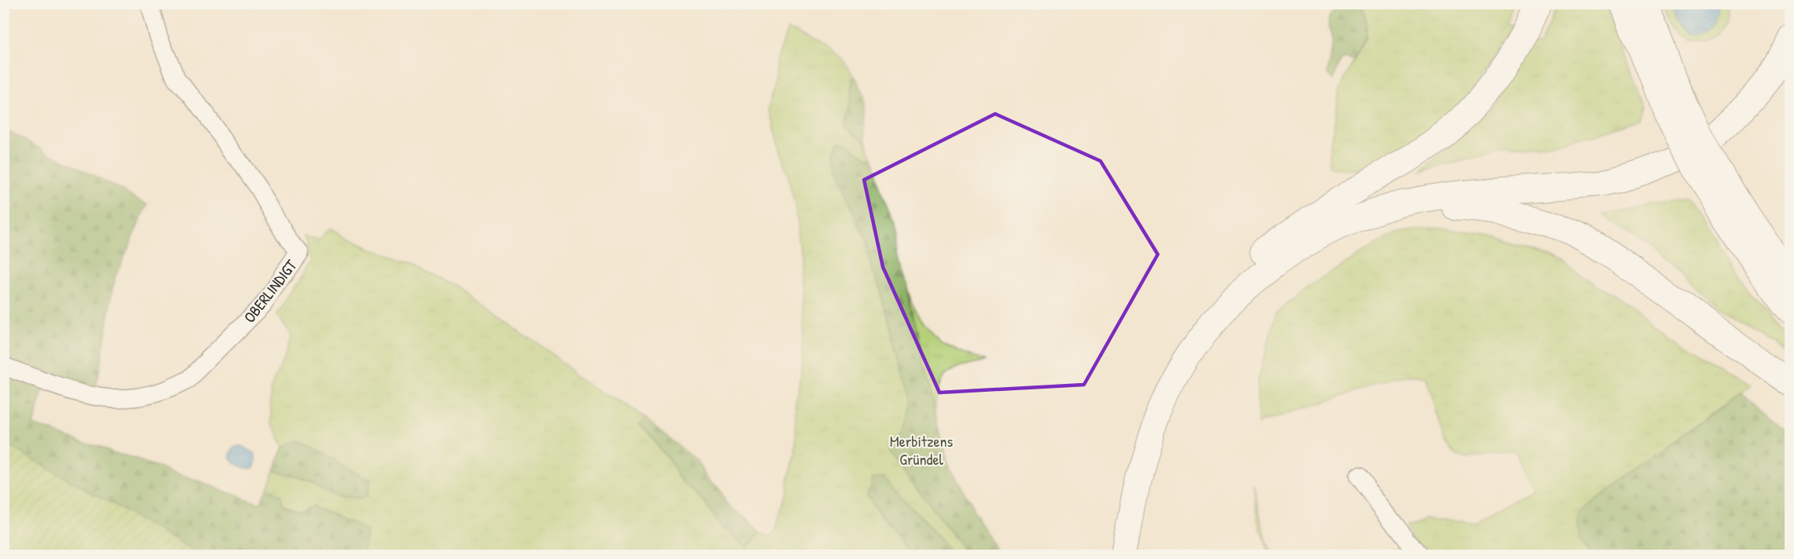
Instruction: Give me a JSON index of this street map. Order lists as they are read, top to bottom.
{
  "streets": {
    "street": ["OBERLINDIGT"]
  },
  "parks": ["Merbitzens Gründel"]
}
